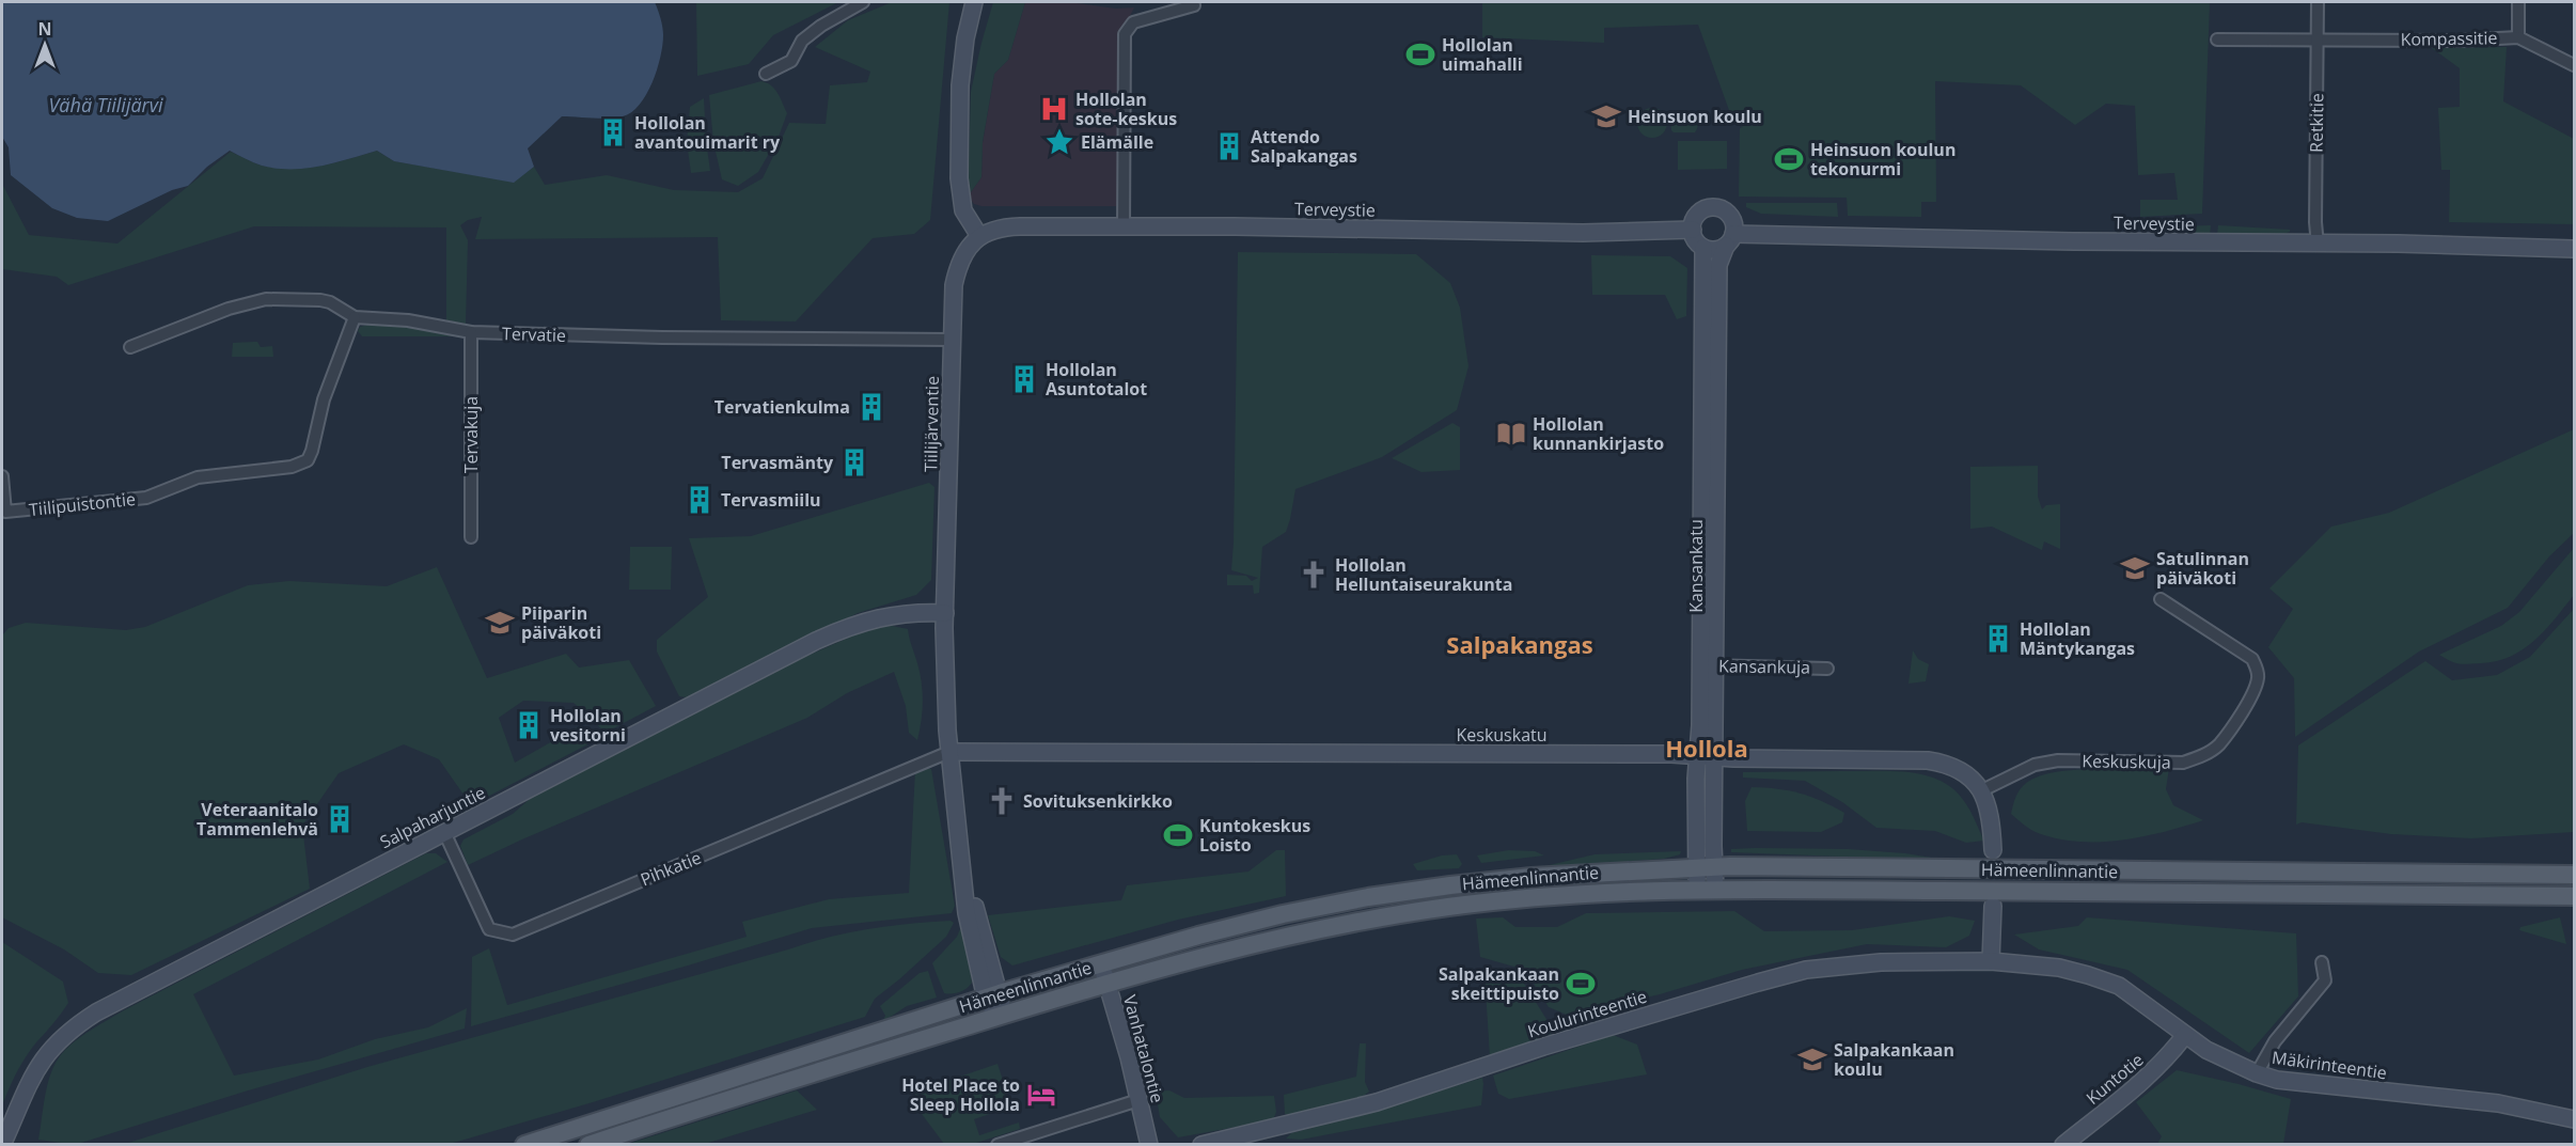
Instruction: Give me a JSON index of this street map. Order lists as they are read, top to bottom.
{
  "streets": {
    "main road": [
      "Terveystie",
      "Tiilijärventie",
      "Kansankatu",
      "Keskuskatu",
      "Salpaharjuntie",
      "Hämeenlinnantie",
      "Koulurinteentie",
      "Vanhatalontie",
      "Mäkirinteentie",
      "Kuntotie"
    ],
    "street": [
      "Kompassitie",
      "Retkitie",
      "Tervatie",
      "Tervakuja",
      "Tiilipuistontie",
      "Kansankuja",
      "Keskuskuja",
      "Pihkatie"
    ]
  },
  "crossings": [
    ["Kompassitie", "Retkitie"],
    ["Retkitie", "Terveystie"],
    ["Terveystie", "Tiilijärventie"],
    ["Terveystie", "Kansankatu"],
    ["Tervatie", "Tiilijärventie"],
    ["Tervatie", "Tervakuja"],
    ["Tervatie", "Tiilipuistontie"],
    ["Tiilijärventie", "Keskuskatu"],
    ["Tiilijärventie", "Salpaharjuntie"],
    ["Tiilijärventie", "Pihkatie"],
    ["Tiilijärventie", "Hämeenlinnantie"],
    ["Kansankatu", "Kansankuja"],
    ["Kansankatu", "Keskuskatu"],
    ["Kansankatu", "Hämeenlinnantie"],
    ["Keskuskatu", "Keskuskuja"],
    ["Keskuskatu", "Pihkatie"],
    ["Salpaharjuntie", "Pihkatie"],
    ["Hämeenlinnantie", "Vanhatalontie"],
    ["Koulurinteentie", "Mäkirinteentie"],
    ["Mäkirinteentie", "Kuntotie"]
  ],
  "districts": ["Salpakangas", "Hollola"],
  "water": ["Vähä Tiilijärvi"],
  "places": {
    "sports": [
      "Hollolan uimahalli",
      "Heinsuon koulun tekonurmi",
      "Kuntokeskus Loisto",
      "Salpakankaan skeittipuisto"
    ],
    "hospital": ["Hollolan sote-keskus"],
    "school or university": [
      "Heinsuon koulu",
      "Satulinnan päiväkoti",
      "Piiparin päiväkoti",
      "Salpakankaan koulu"
    ],
    "building": [
      "Hollolan avantouimarit ry",
      "Attendo Salpakangas",
      "Hollolan Asuntotalot",
      "Tervatienkulma",
      "Tervasmänty",
      "Tervasmiilu",
      "Hollolan Mäntykangas",
      "Hollolan vesitorni",
      "Veteraanitalo Tammenlehvä"
    ],
    "place": ["Elämälle"],
    "library": ["Hollolan kunnankirjasto"],
    "church": ["Hollolan Helluntaiseurakunta", "Sovituksenkirkko"],
    "hotel": ["Hotel Place to Sleep Hollola"]
  },
  "north": "top"
}
